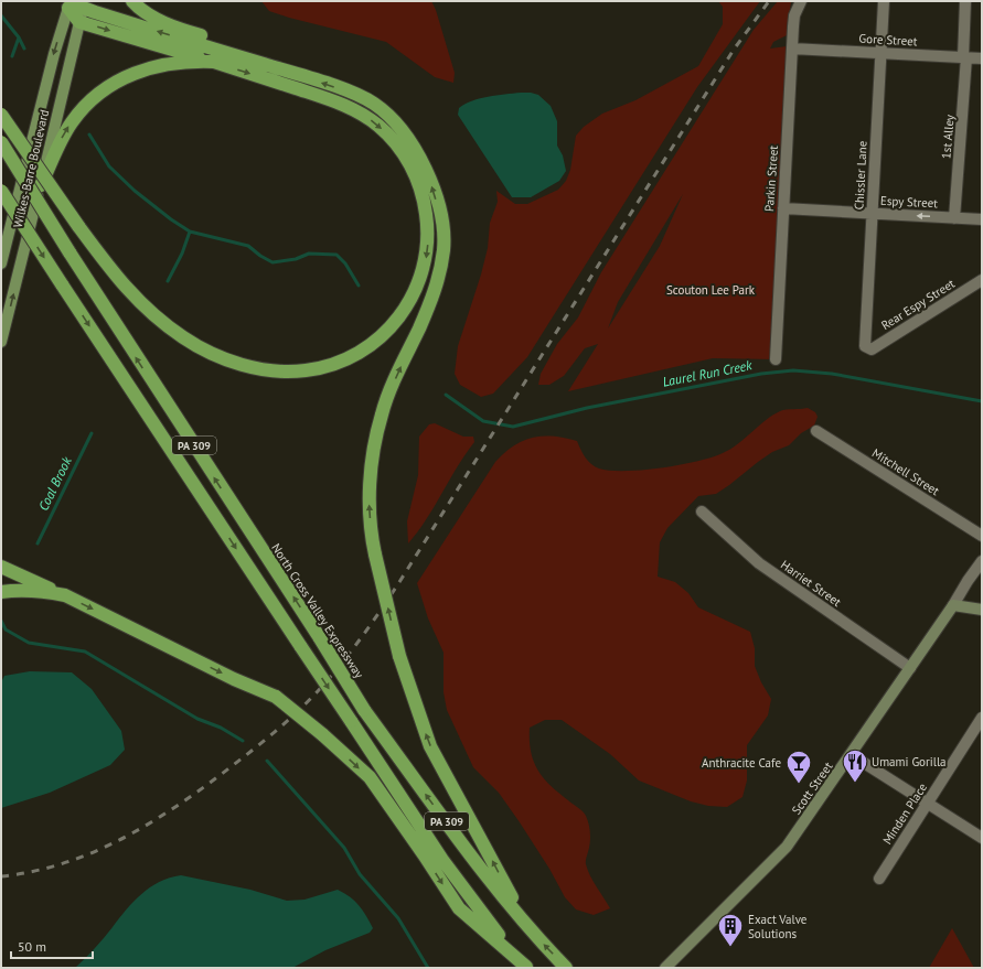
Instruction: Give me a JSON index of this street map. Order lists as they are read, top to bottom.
{
  "streets": {
    "highway": ["PA 309", "North Cross Valley Expressway"],
    "main road": ["Wilkes-Barre Boulevard"],
    "street": [
      "Gore Street",
      "1st Alley",
      "Chissler Lane",
      "Parkin Street",
      "Espy Street",
      "Rear Espy Street",
      "Mitchell Street",
      "Harriet Street",
      "Scott Street",
      "Minden Place"
    ]
  },
  "crossings": [
    ["Gore Street", "1st Alley"],
    ["Gore Street", "Chissler Lane"],
    ["Gore Street", "Parkin Street"],
    ["1st Alley", "Espy Street"],
    ["Chissler Lane", "Espy Street"],
    ["Chissler Lane", "Rear Espy Street"],
    ["Parkin Street", "Espy Street"],
    ["Harriet Street", "Scott Street"]
  ],
  "one_way": ["Espy Street"],
  "water": ["Laurel Run Creek", "Coal Brook"],
  "parks": ["Scouton Lee Park"],
  "places": {
    "restaurant": ["Umami Gorilla"],
    "bar": ["Anthracite Cafe"],
    "building": ["Exact Valve Solutions"]
  },
  "scale_bar": "50 m"
}
